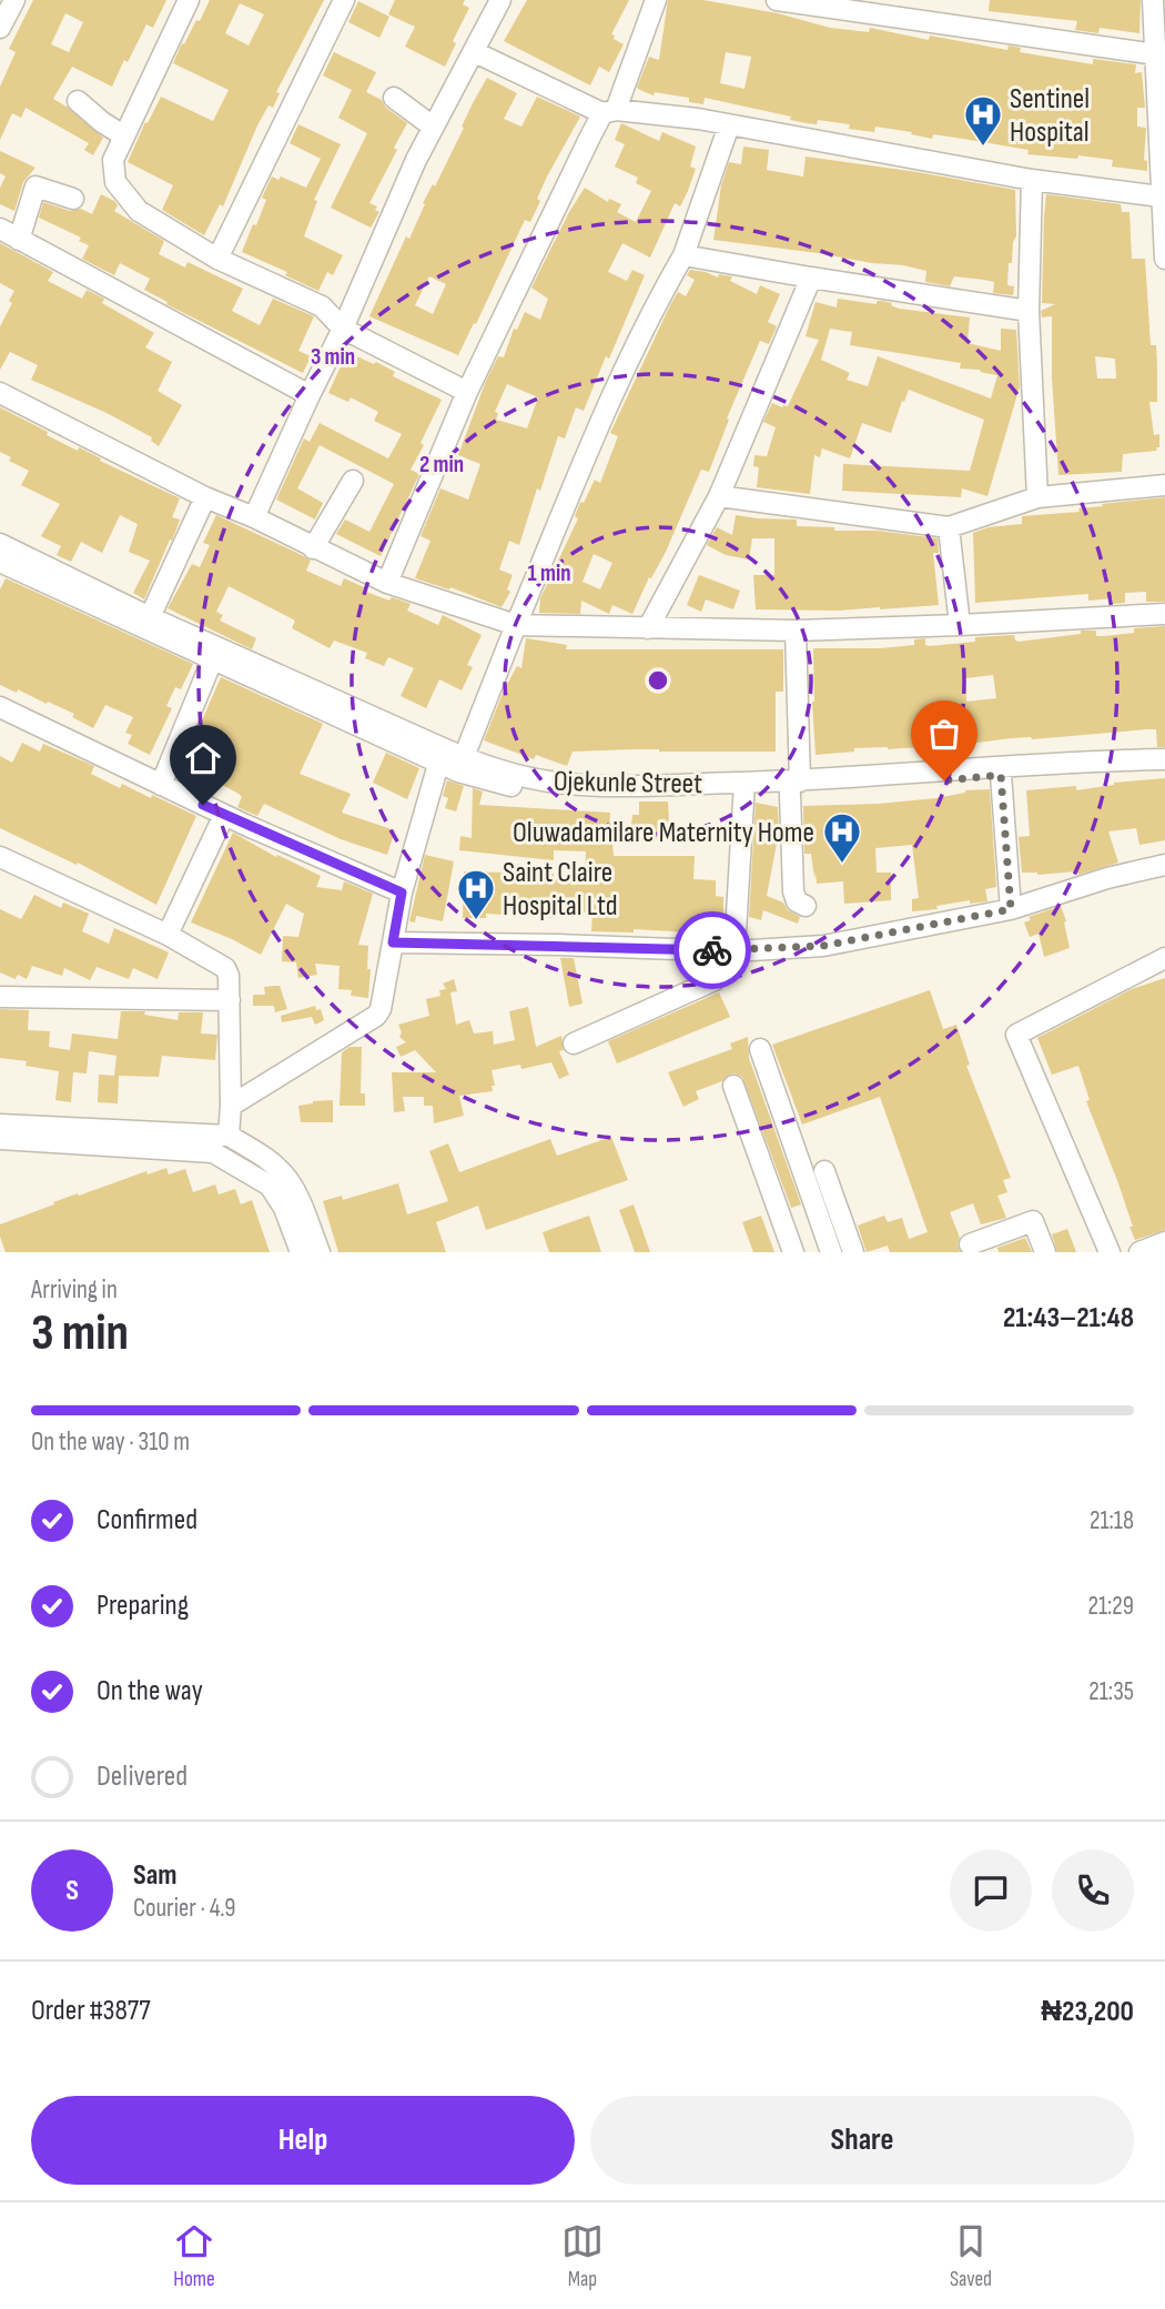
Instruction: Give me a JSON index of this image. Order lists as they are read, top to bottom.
{
  "streets": {
    "street": ["Ojekunle Street"]
  },
  "places": {
    "hospital": ["Sentinel Hospital", "Oluwadamilare Maternity Home", "Saint Claire Hospital Ltd"]
  },
  "page": {
    "heading": ["3 min", "Arriving in", "21:43–21:48"],
    "panel": [
      "Sam",
      "Courier · 4.9",
      "Order #3877",
      "₦23,200"
    ],
    "bar": "On the way · 310 m",
    "list": [
      ["Confirmed", "21:18"],
      ["Preparing", "21:29"],
      ["On the way", "21:35"],
      "Delivered"
    ],
    "round": "S",
    "buttons": ["Help", "Share"],
    "tabs": ["Home", "Map", "Saved"]
  },
  "rings": ["3 min", "2 min", "1 min"]
}
